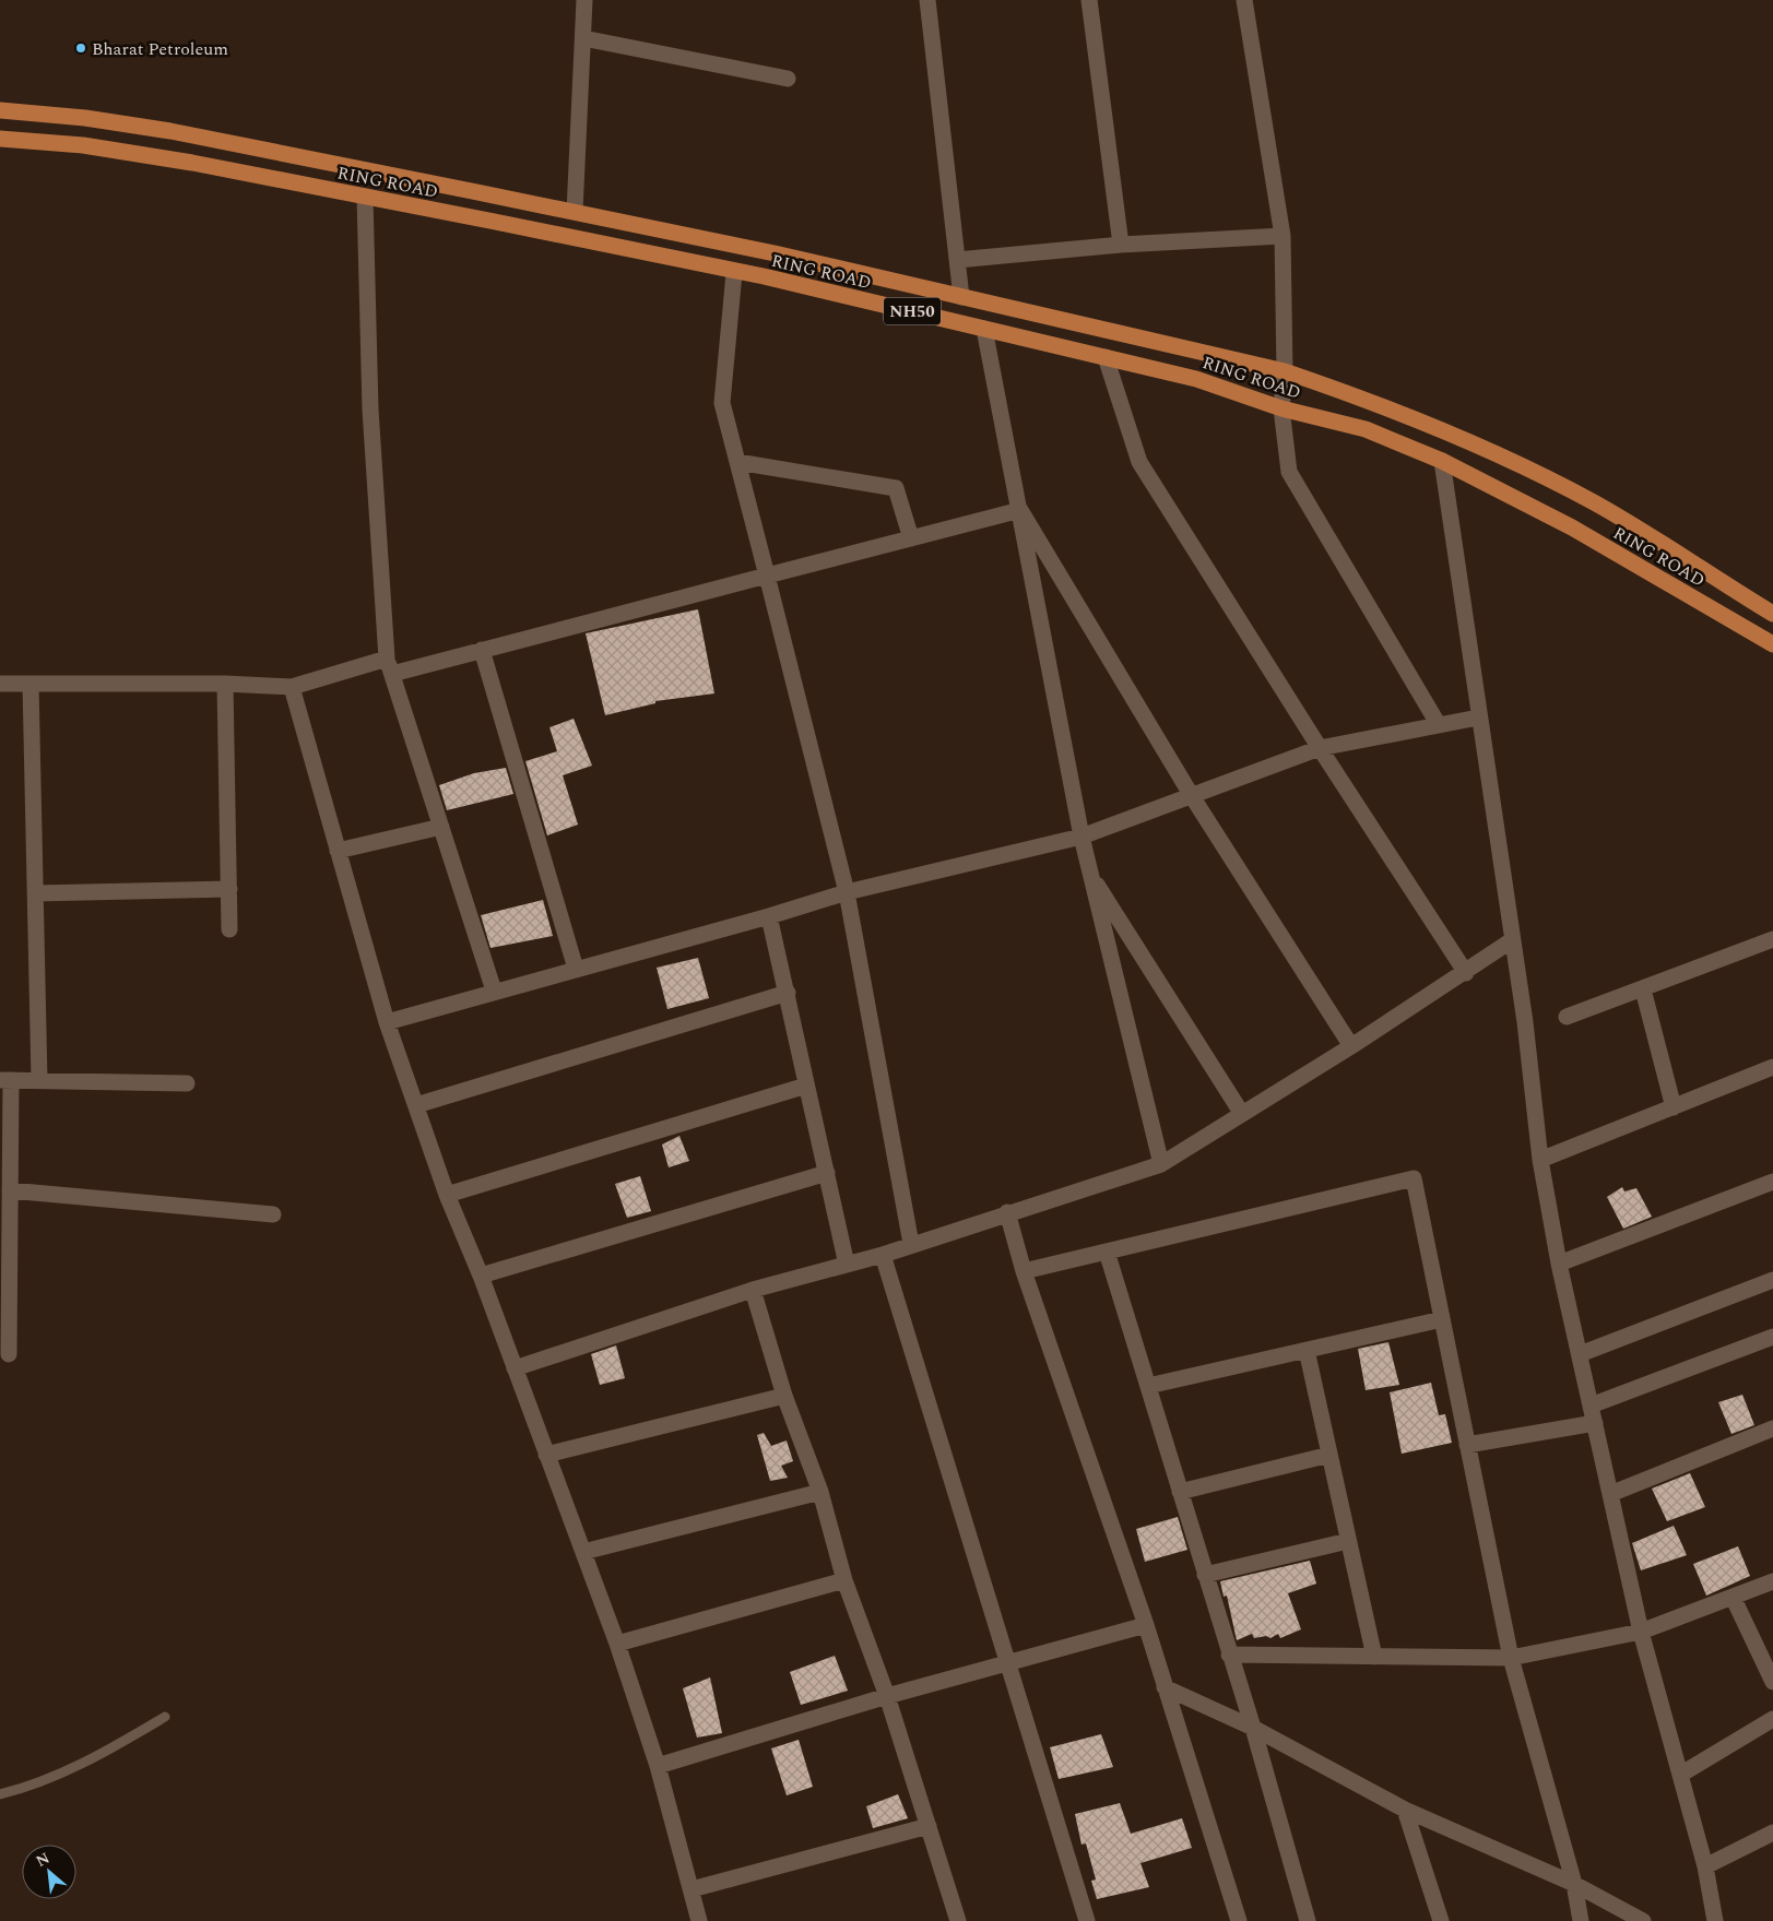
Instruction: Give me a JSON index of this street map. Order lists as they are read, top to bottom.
{
  "streets": {
    "highway": ["RING ROAD", "NH50"]
  },
  "places": ["Bharat Petroleum"],
  "north": "top left"
}
